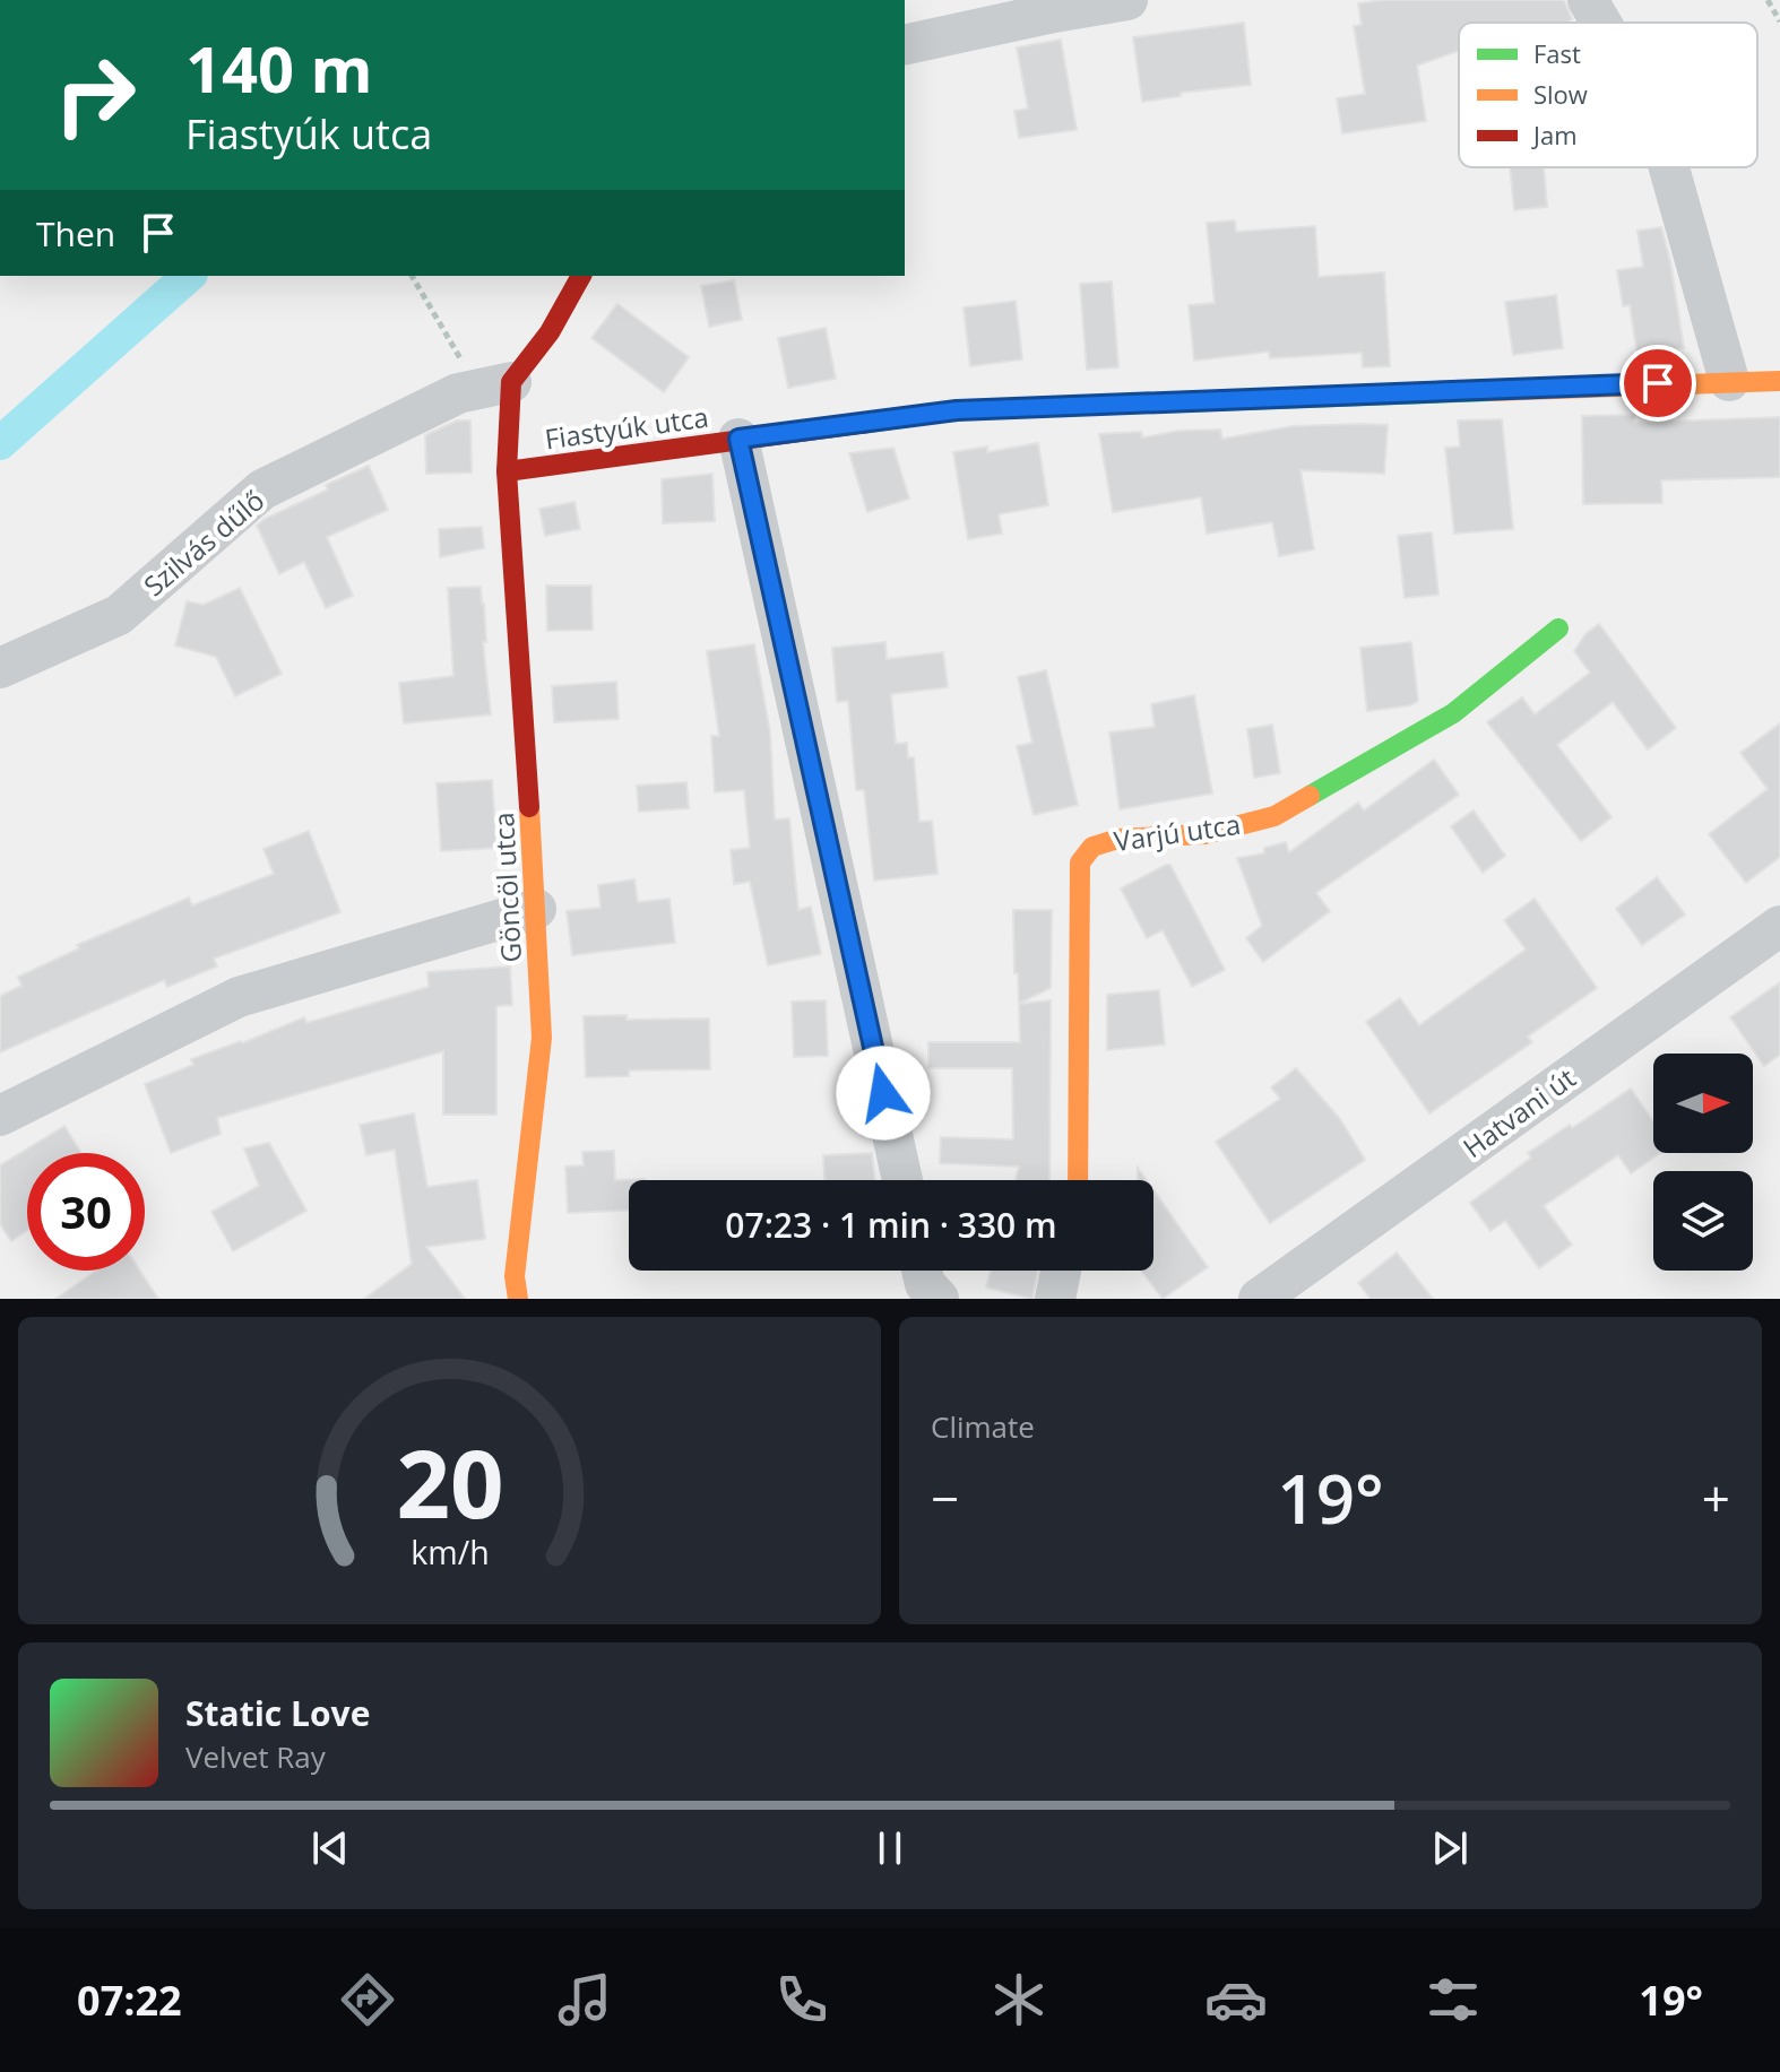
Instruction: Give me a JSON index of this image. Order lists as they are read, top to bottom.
{
  "streets": {
    "street": [
      "Fiastyúk utca",
      "Szilvás dűlő",
      "Varjú utca",
      "Göncöl utca",
      "Hatvani út"
    ]
  },
  "crossings": [
    ["Fiastyúk utca", "Göncöl utca"],
    ["Szilvás dűlő", "Göncöl utca"]
  ],
  "legend": ["Fast", "Slow", "Jam"],
  "north": "right",
  "page": {
    "turn": ["140 m", "Fiastyúk utca"],
    "then": "Then",
    "limit": "30",
    "trip": "07:23 · 1 min · 330 m",
    "tile": "Climate",
    "heat": ["−", "19°", "+"],
    "song": ["Static Love", "Velvet Ray"],
    "tabs": ["07:22", "19°"],
    "gauge": ["20", "km/h"]
  }
}
